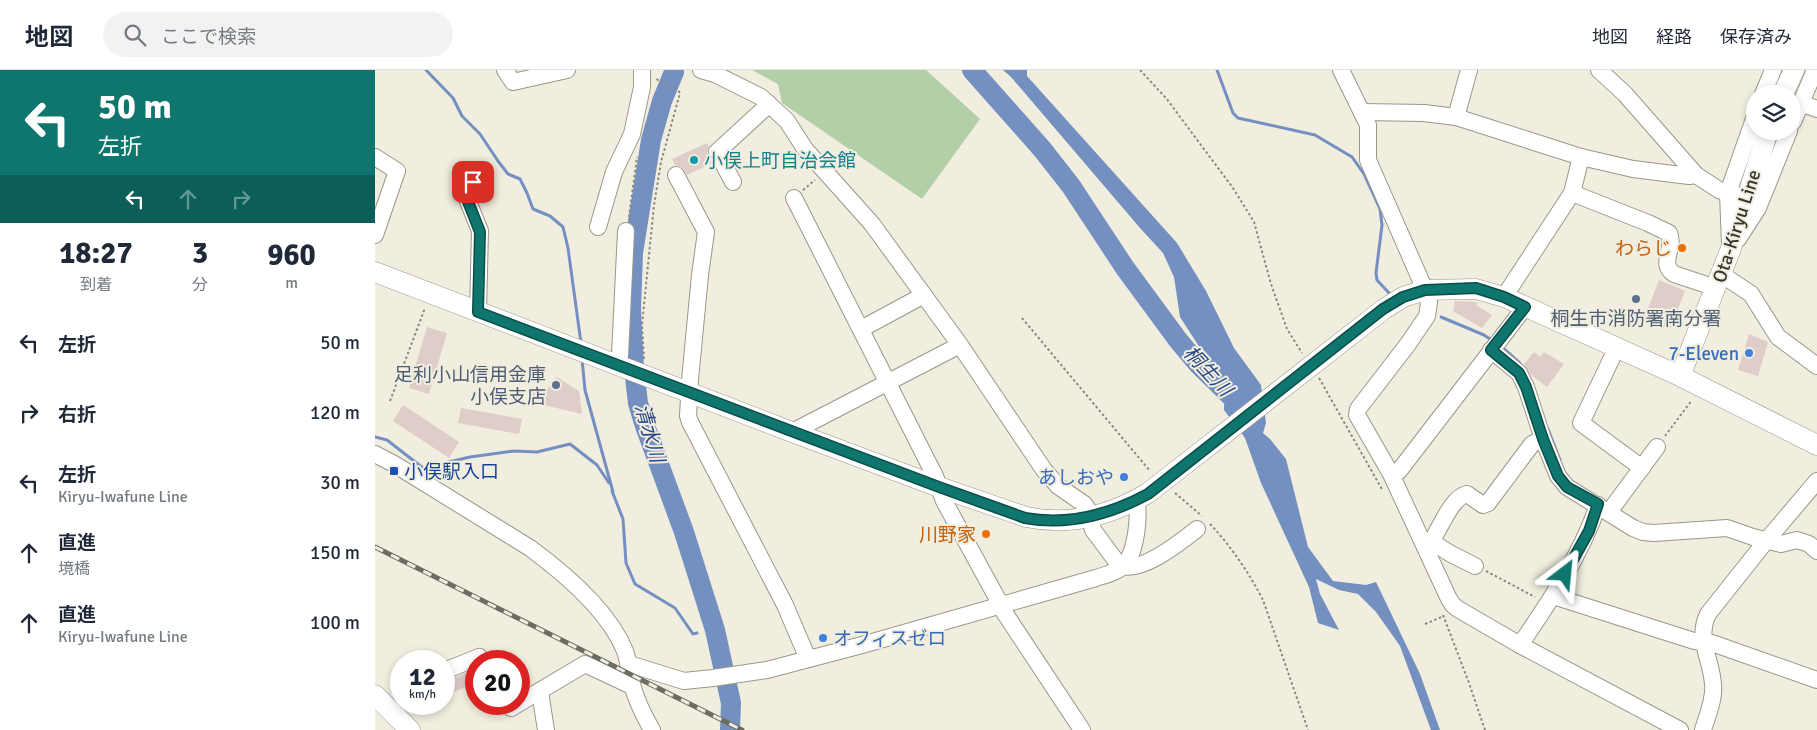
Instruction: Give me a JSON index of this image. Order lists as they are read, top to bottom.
{
  "streets": {
    "main road": ["Ota-Kiryu Line"]
  },
  "water": ["桐生川", "清水川"],
  "places": {
    "other": [
      "小俣上町自治会館",
      "わらじ",
      "桐生市消防署南分署",
      "7-Eleven",
      "足利小山信用金庫 小俣支店",
      "あしおや",
      "川野家",
      "オフィスゼロ"
    ],
    "transit": ["小俣駅入口"]
  },
  "page": {
    "header": "地図",
    "search": "ここで検索",
    "nav": ["地図", "経路", "保存済み"],
    "turn": ["50 m", "左折"],
    "eta": [
      "18:27",
      "到着",
      "3",
      "分",
      "960",
      "m"
    ],
    "list": [
      {
        "name": "左折",
        "value": "50 m"
      },
      {
        "name": "右折",
        "value": "120 m"
      },
      {
        "name": "左折",
        "note": "Kiryu-Iwafune Line",
        "value": "30 m"
      },
      {
        "name": "直進",
        "note": "境橋",
        "value": "150 m"
      },
      {
        "name": "直進",
        "note": "Kiryu-Iwafune Line",
        "value": "100 m"
      }
    ],
    "speed": "12 km/h",
    "limit": "20"
  }
}
